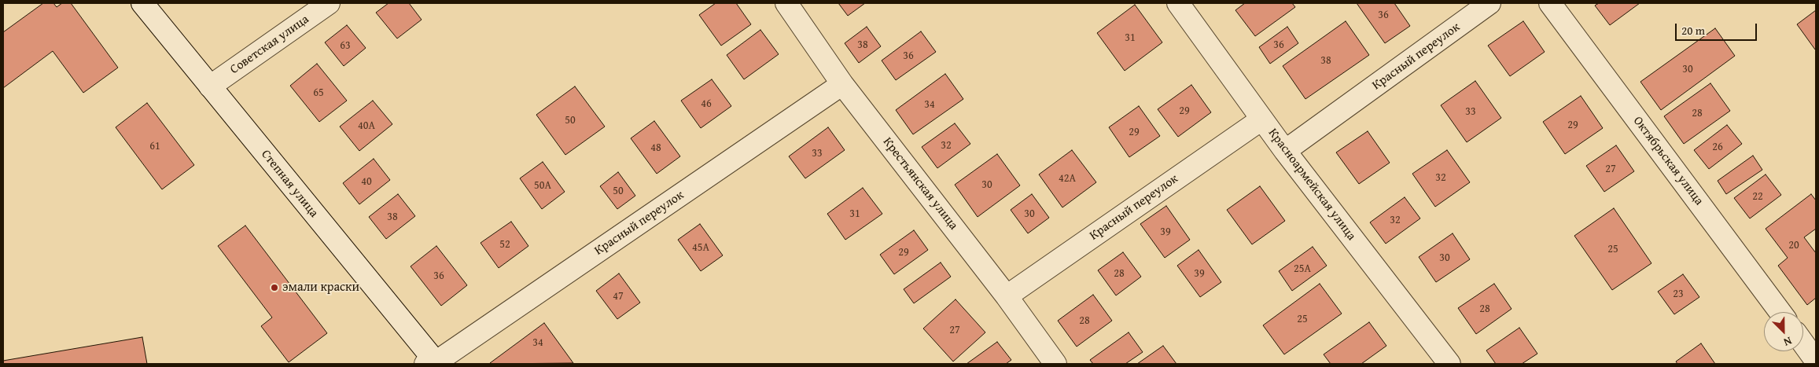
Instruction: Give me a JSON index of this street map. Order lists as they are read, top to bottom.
{
  "streets": {
    "street": [
      "Советская улица",
      "Красный переулок",
      "Октябрьская улица",
      "Степная улица",
      "Крестьянская улица",
      "Красноармейская улица"
    ]
  },
  "crossings": [
    ["Советская улица", "Степная улица"],
    ["Красный переулок", "Степная улица"],
    ["Красный переулок", "Крестьянская улица"],
    ["Красный переулок", "Красноармейская улица"]
  ],
  "places": ["эмали краски"],
  "house_numbers": [
    "36",
    "31",
    "38",
    "36",
    "63",
    "36",
    "38",
    "30",
    "65",
    "46",
    "34",
    "29",
    "33",
    "28",
    "50",
    "29",
    "40А",
    "29",
    "32",
    "61",
    "26",
    "48",
    "33",
    "27",
    "32",
    "42А",
    "40",
    "30",
    "50А",
    "50",
    "22",
    "31",
    "30",
    "38",
    "32",
    "39",
    "52",
    "20",
    "45А",
    "25",
    "29",
    "30",
    "25А",
    "28",
    "39",
    "36",
    "23",
    "47",
    "28",
    "25",
    "28",
    "27",
    "34"
  ],
  "scale_bar": "20 m",
  "north": "bottom right"
}
